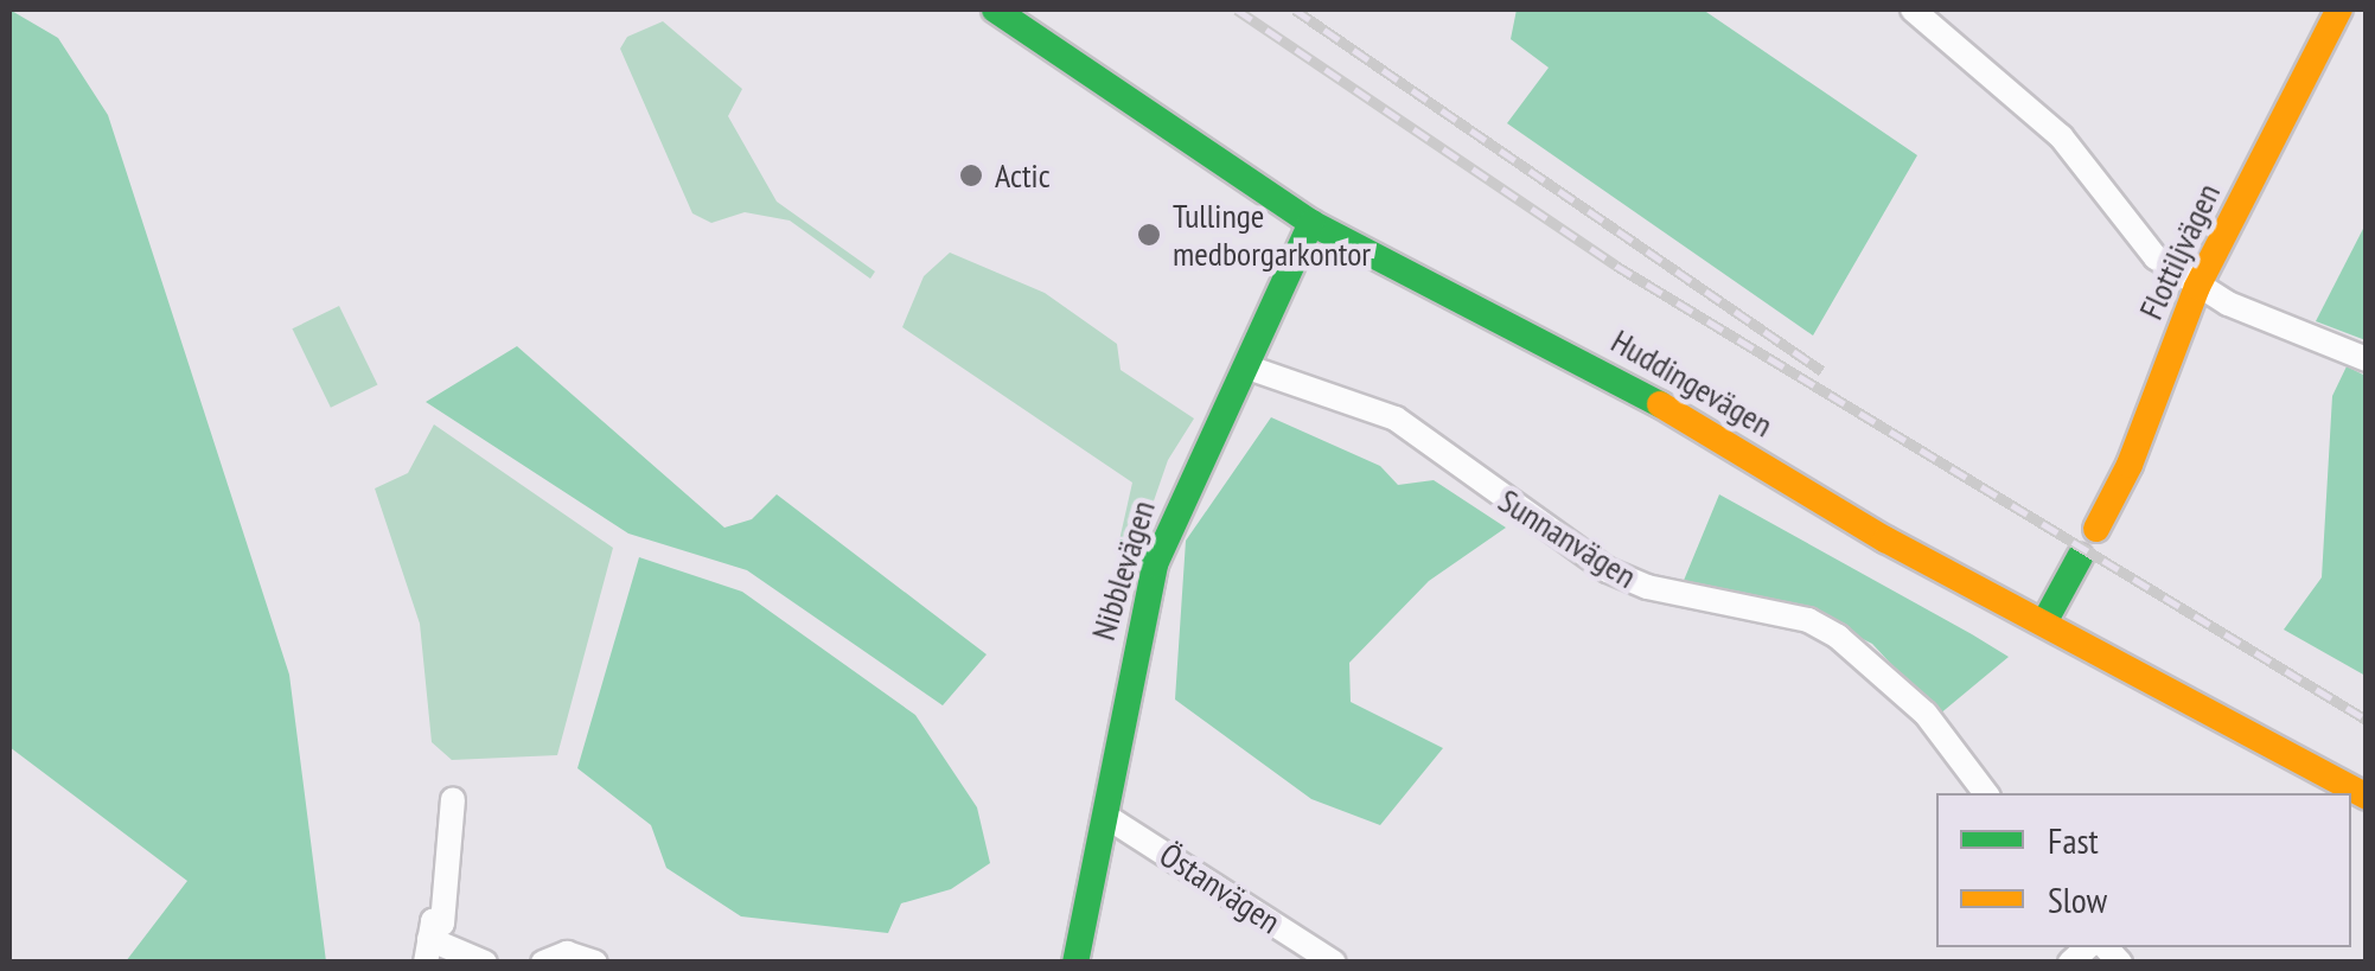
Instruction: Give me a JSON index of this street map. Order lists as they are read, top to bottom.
{
  "streets": {
    "main road": ["Flottiljvägen", "Huddingevägen", "Nibblevägen"],
    "street": ["Sunnanvägen", "Östanvägen"]
  },
  "crossings": [
    ["Huddingevägen", "Nibblevägen"],
    ["Sunnanvägen", "Nibblevägen"],
    ["Nibblevägen", "Östanvägen"]
  ],
  "places": ["Actic", "Tullinge medborgarkontor"],
  "legend": ["Fast", "Slow"]
}
